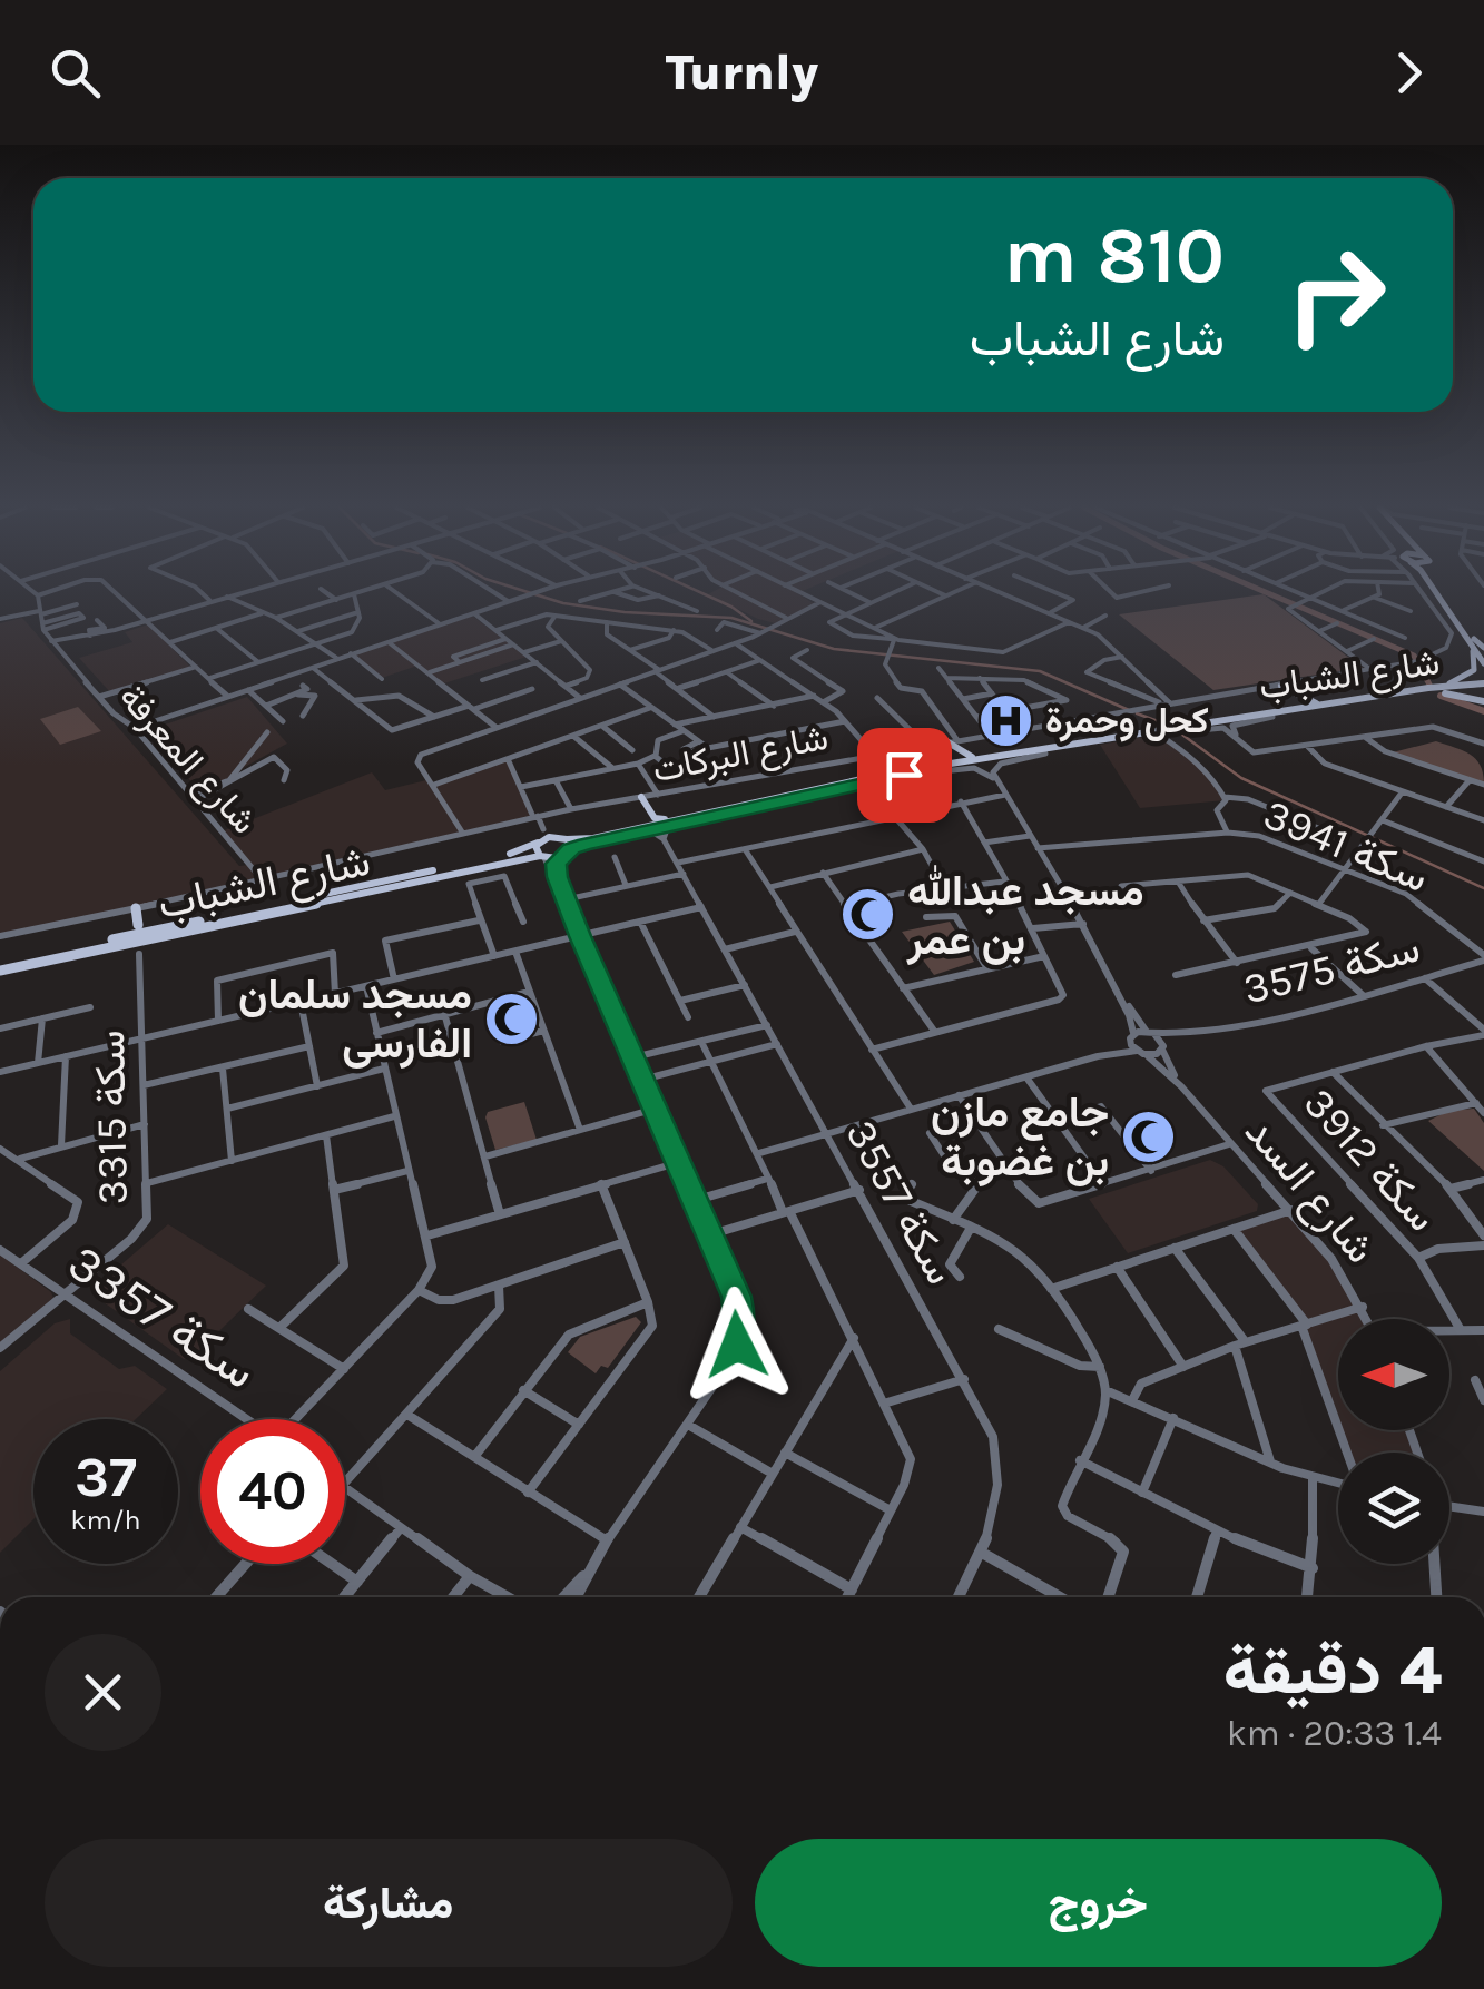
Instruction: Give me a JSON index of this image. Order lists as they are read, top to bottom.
{
  "streets": {
    "main road": ["شارع الشباب"],
    "street": [
      "شارع البركات",
      "شارع المعرفة",
      "سكة 3941",
      "سكة 3575",
      "سكة 3315",
      "سكة 3912",
      "شارع السد",
      "سكة 3557",
      "سكة 3357"
    ]
  },
  "crossings": [
    ["سكة 3941", "سكة 3575"],
    ["سكة 3575", "شارع السد"],
    ["سكة 3315", "سكة 3357"]
  ],
  "places": {
    "hospital": ["كحل وحمرة"],
    "mosque": ["مسجد عبدالله بن عمر", "مسجد سلمان الفارسى", "جامع مازن بن غضوبة"]
  },
  "north": "left",
  "page": {
    "header": "Turnly",
    "turn": ["810 m", "شارع الشباب"],
    "speed": "37 km/h",
    "limit": "40",
    "heading": ["4 دقيقة", "1.4 km · 20:33"],
    "buttons": ["خروج", "مشاركة"]
  }
}
